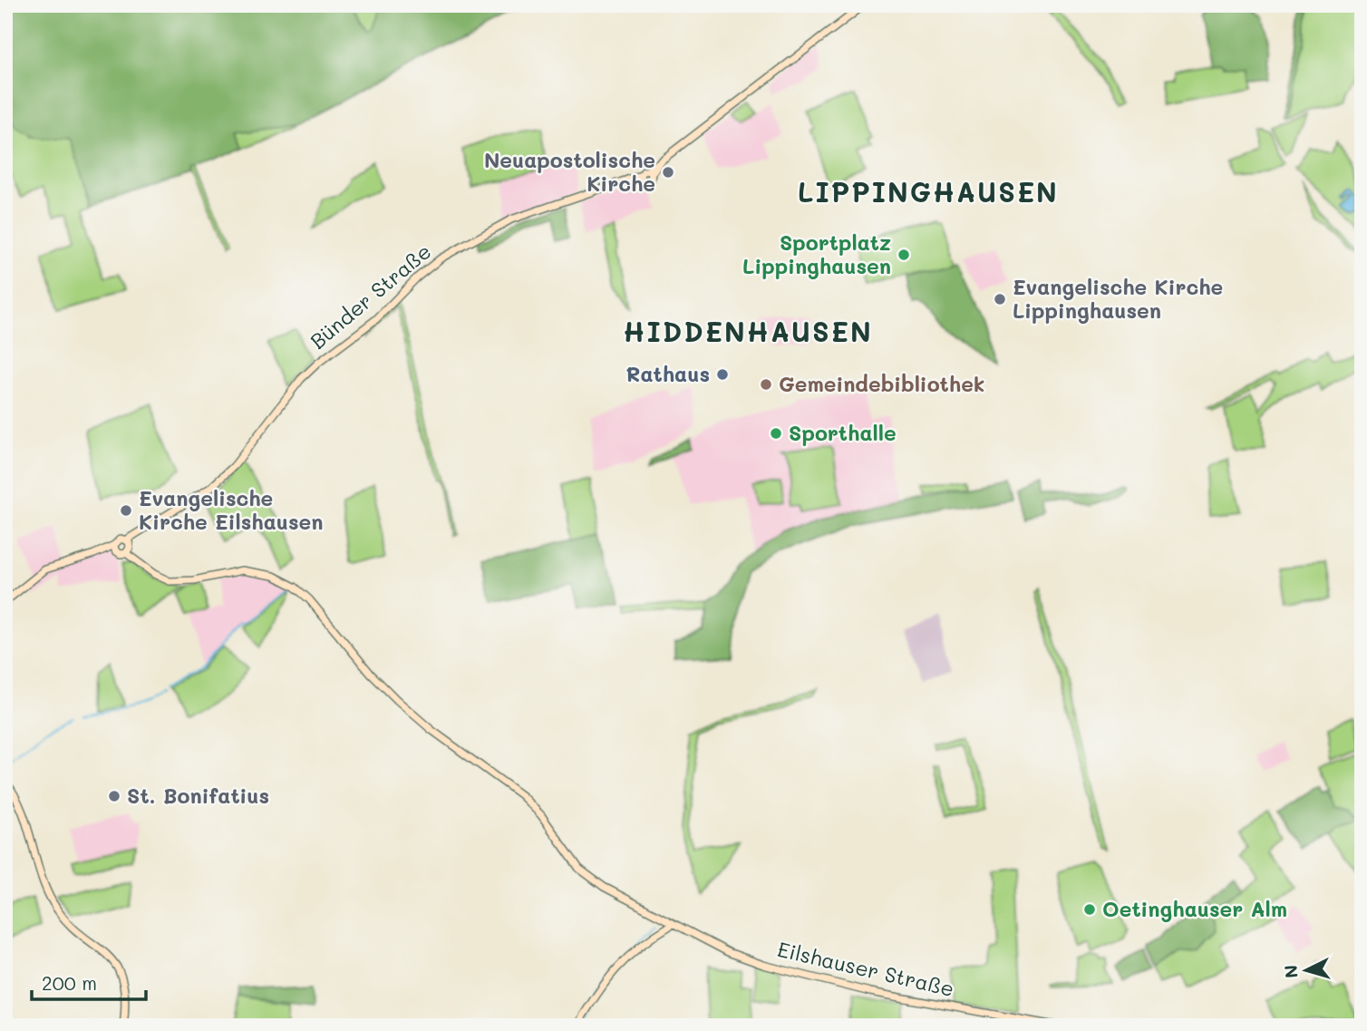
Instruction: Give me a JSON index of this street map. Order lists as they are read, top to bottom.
{
  "streets": {
    "main road": ["Bünder Straße", "Eilshauser Straße"]
  },
  "crossings": [
    ["Bünder Straße", "Eilshauser Straße"]
  ],
  "districts": ["LIPPINGHAUSEN", "HIDDENHAUSEN"],
  "places": [
    "Neuapostolische Kirche",
    "Sportplatz Lippinghausen",
    "Evangelische Kirche Lippinghausen",
    "Rathaus",
    "Gemeindebibliothek",
    "Sporthalle",
    "Evangelische Kirche Eilshausen",
    "St. Bonifatius",
    "Oetinghauser Alm"
  ],
  "scale_bar": "200 m",
  "north": "left"
}
